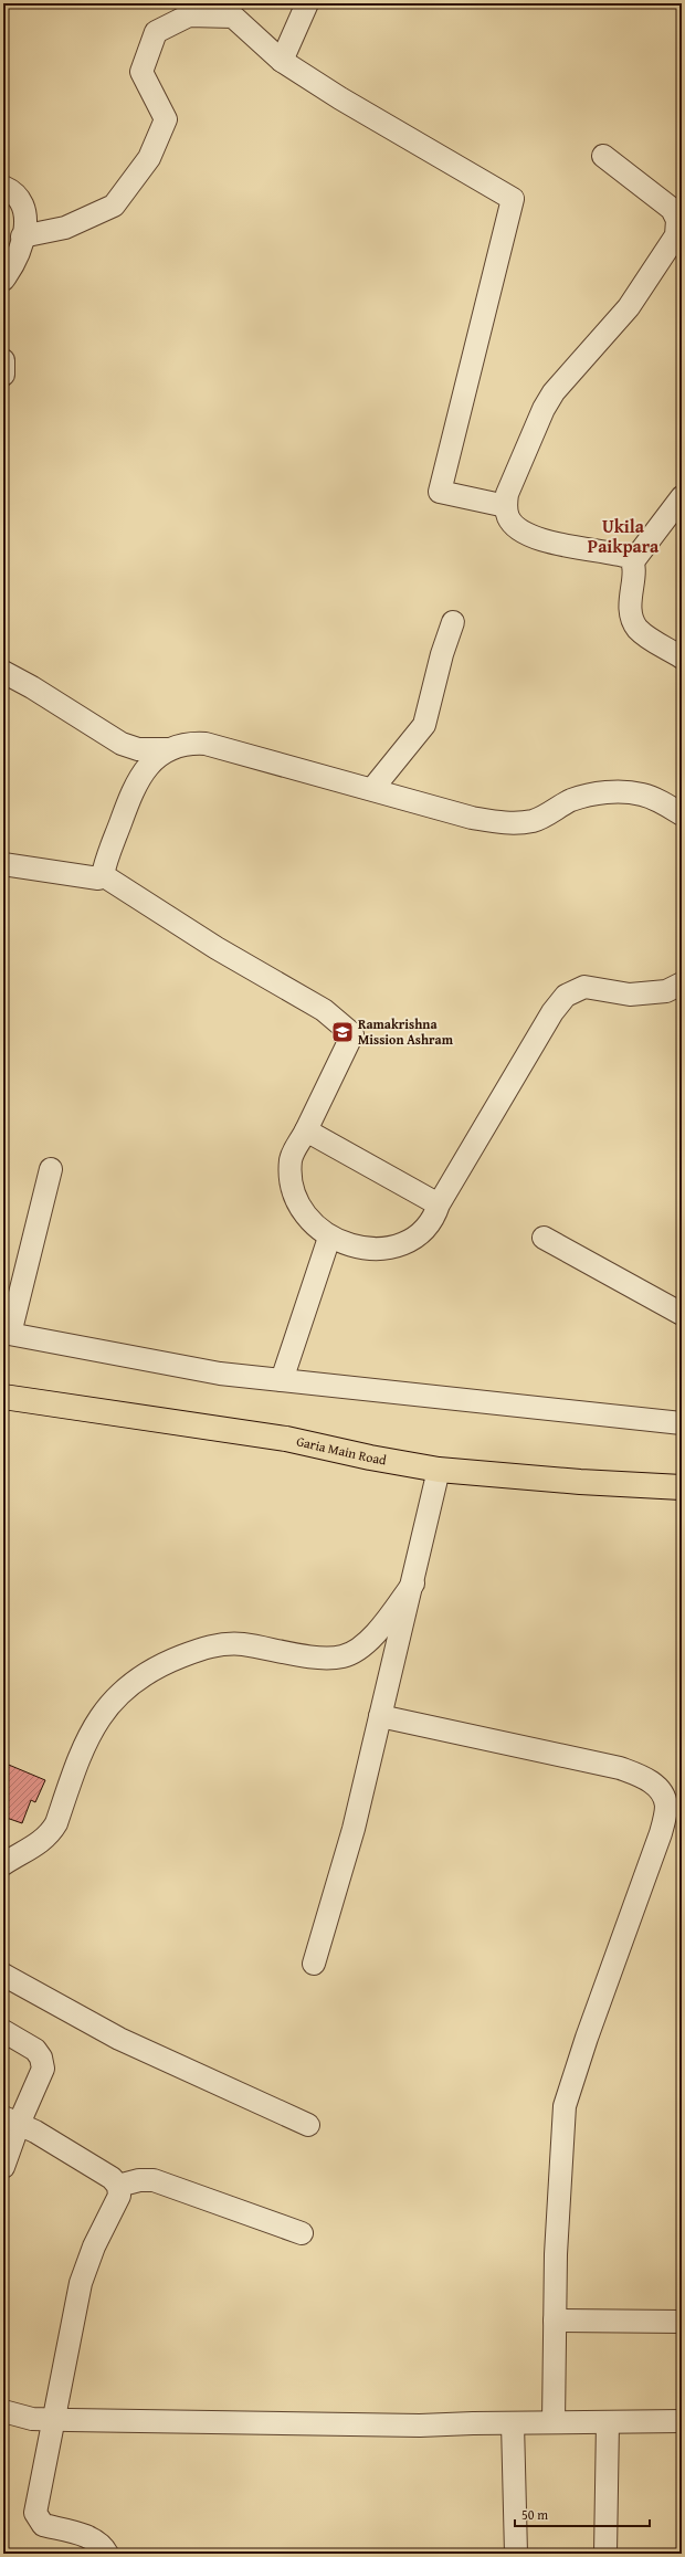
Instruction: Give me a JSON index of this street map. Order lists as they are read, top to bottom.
{
  "streets": {
    "main road": ["Garia Main Road"]
  },
  "districts": ["Ukila Paikpara"],
  "places": {
    "school or university": ["Ramakrishna Mission Ashram"]
  },
  "scale_bar": "50 m"
}
